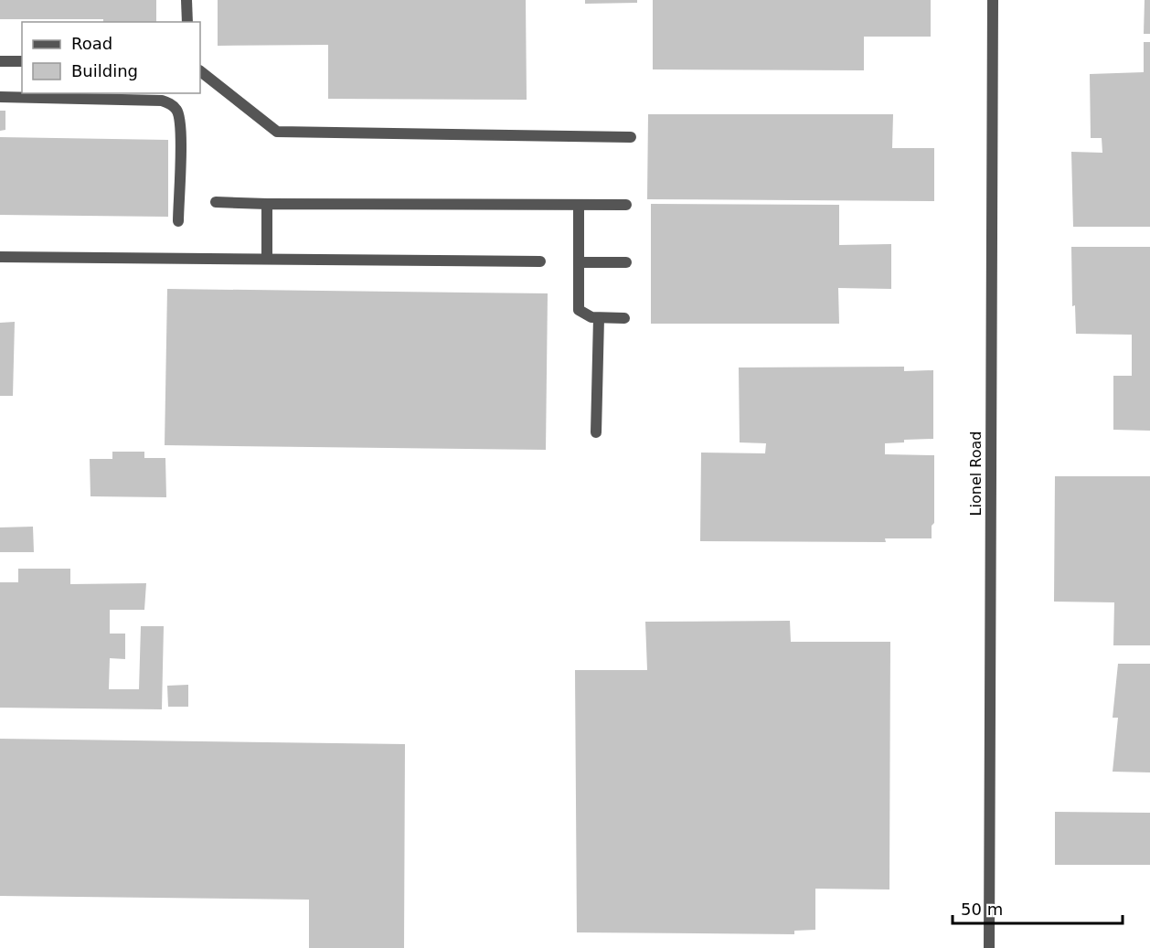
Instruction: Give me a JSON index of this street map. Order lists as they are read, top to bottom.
{
  "streets": {
    "street": ["Lionel Road"]
  },
  "legend": ["Road", "Building"],
  "scale_bar": "50 m"
}
